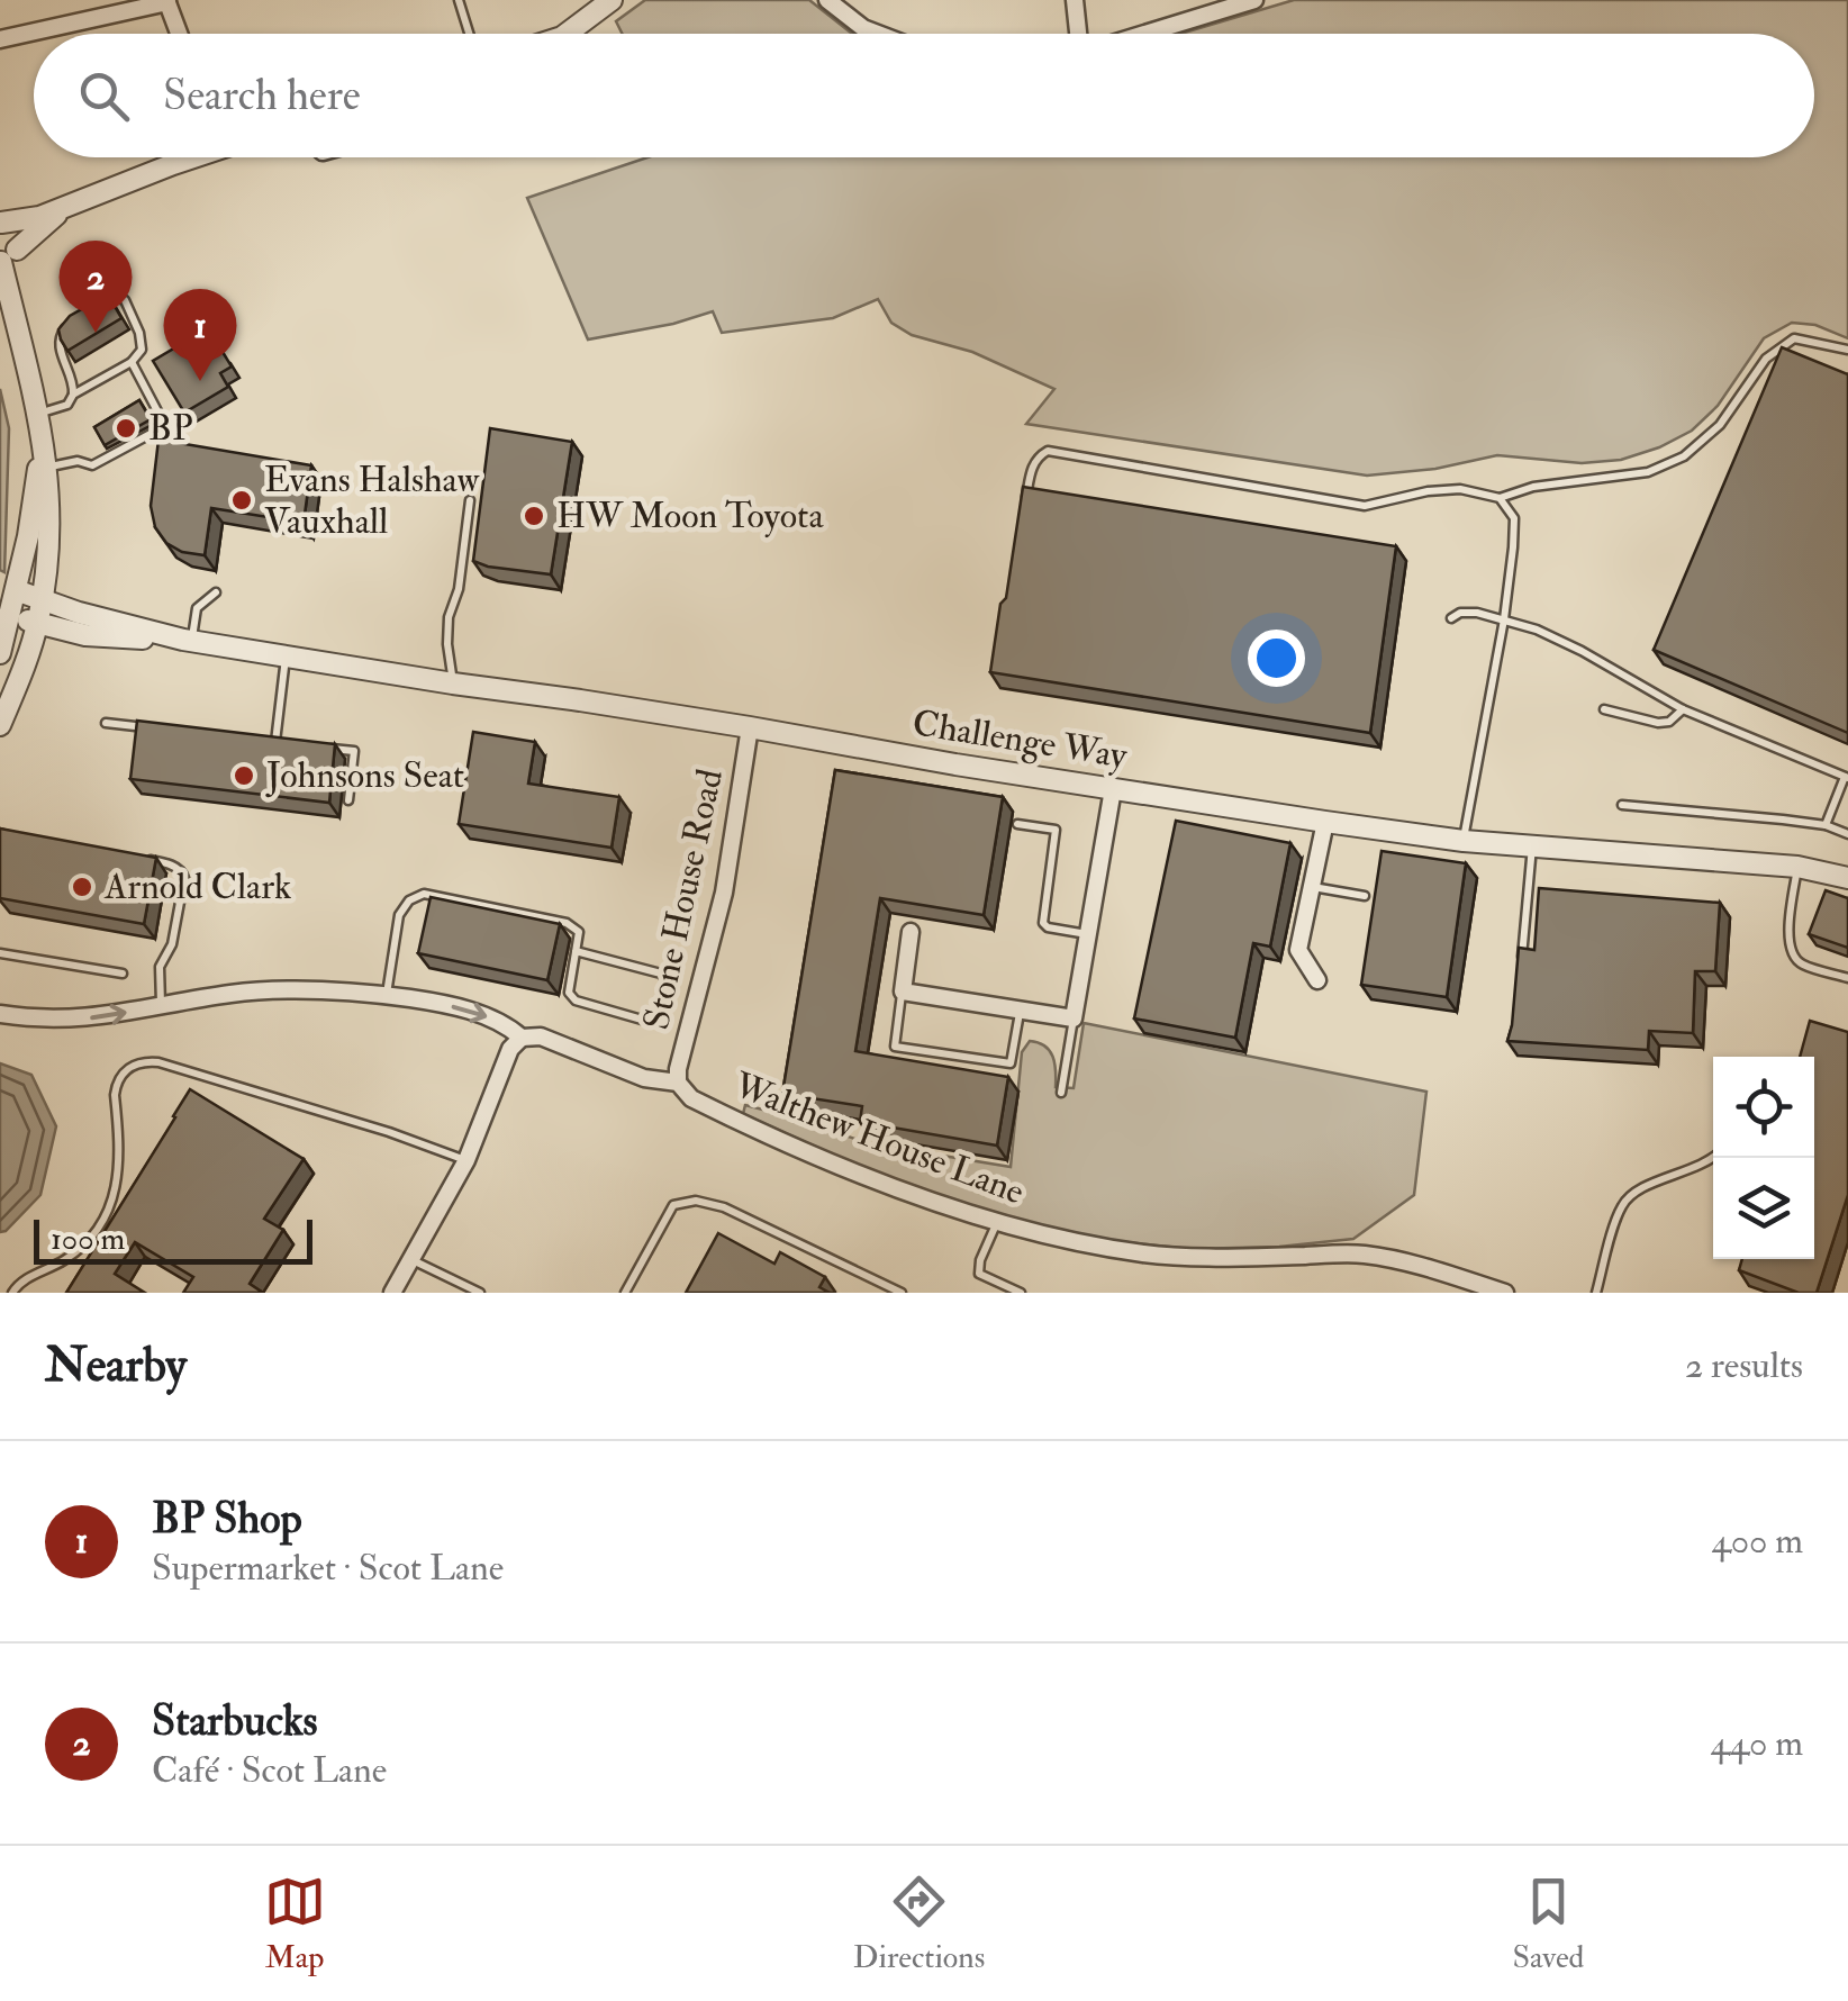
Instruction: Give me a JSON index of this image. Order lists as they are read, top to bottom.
{
  "streets": {
    "street": ["Challenge Way", "Stone House Road", "Walthew House Lane"]
  },
  "crossings": [
    ["Challenge Way", "Stone House Road"],
    ["Stone House Road", "Walthew House Lane"]
  ],
  "places": [
    "BP",
    "Evans Halshaw Vauxhall",
    "HW Moon Toyota",
    "Johnsons Seat",
    "Arnold Clark"
  ],
  "scale_bar": "100 m",
  "page": {
    "search": "Search here",
    "pins": ["2", "1"],
    "scale": "100 m",
    "heading": ["Nearby", "2 results"],
    "list": [
      {
        "mark": "1",
        "name": "BP Shop",
        "note": "Supermarket · Scot Lane",
        "value": "400 m"
      },
      {
        "mark": "2",
        "name": "Starbucks",
        "note": "Café · Scot Lane",
        "value": "440 m"
      }
    ],
    "nav": ["Map", "Directions", "Saved"]
  }
}
